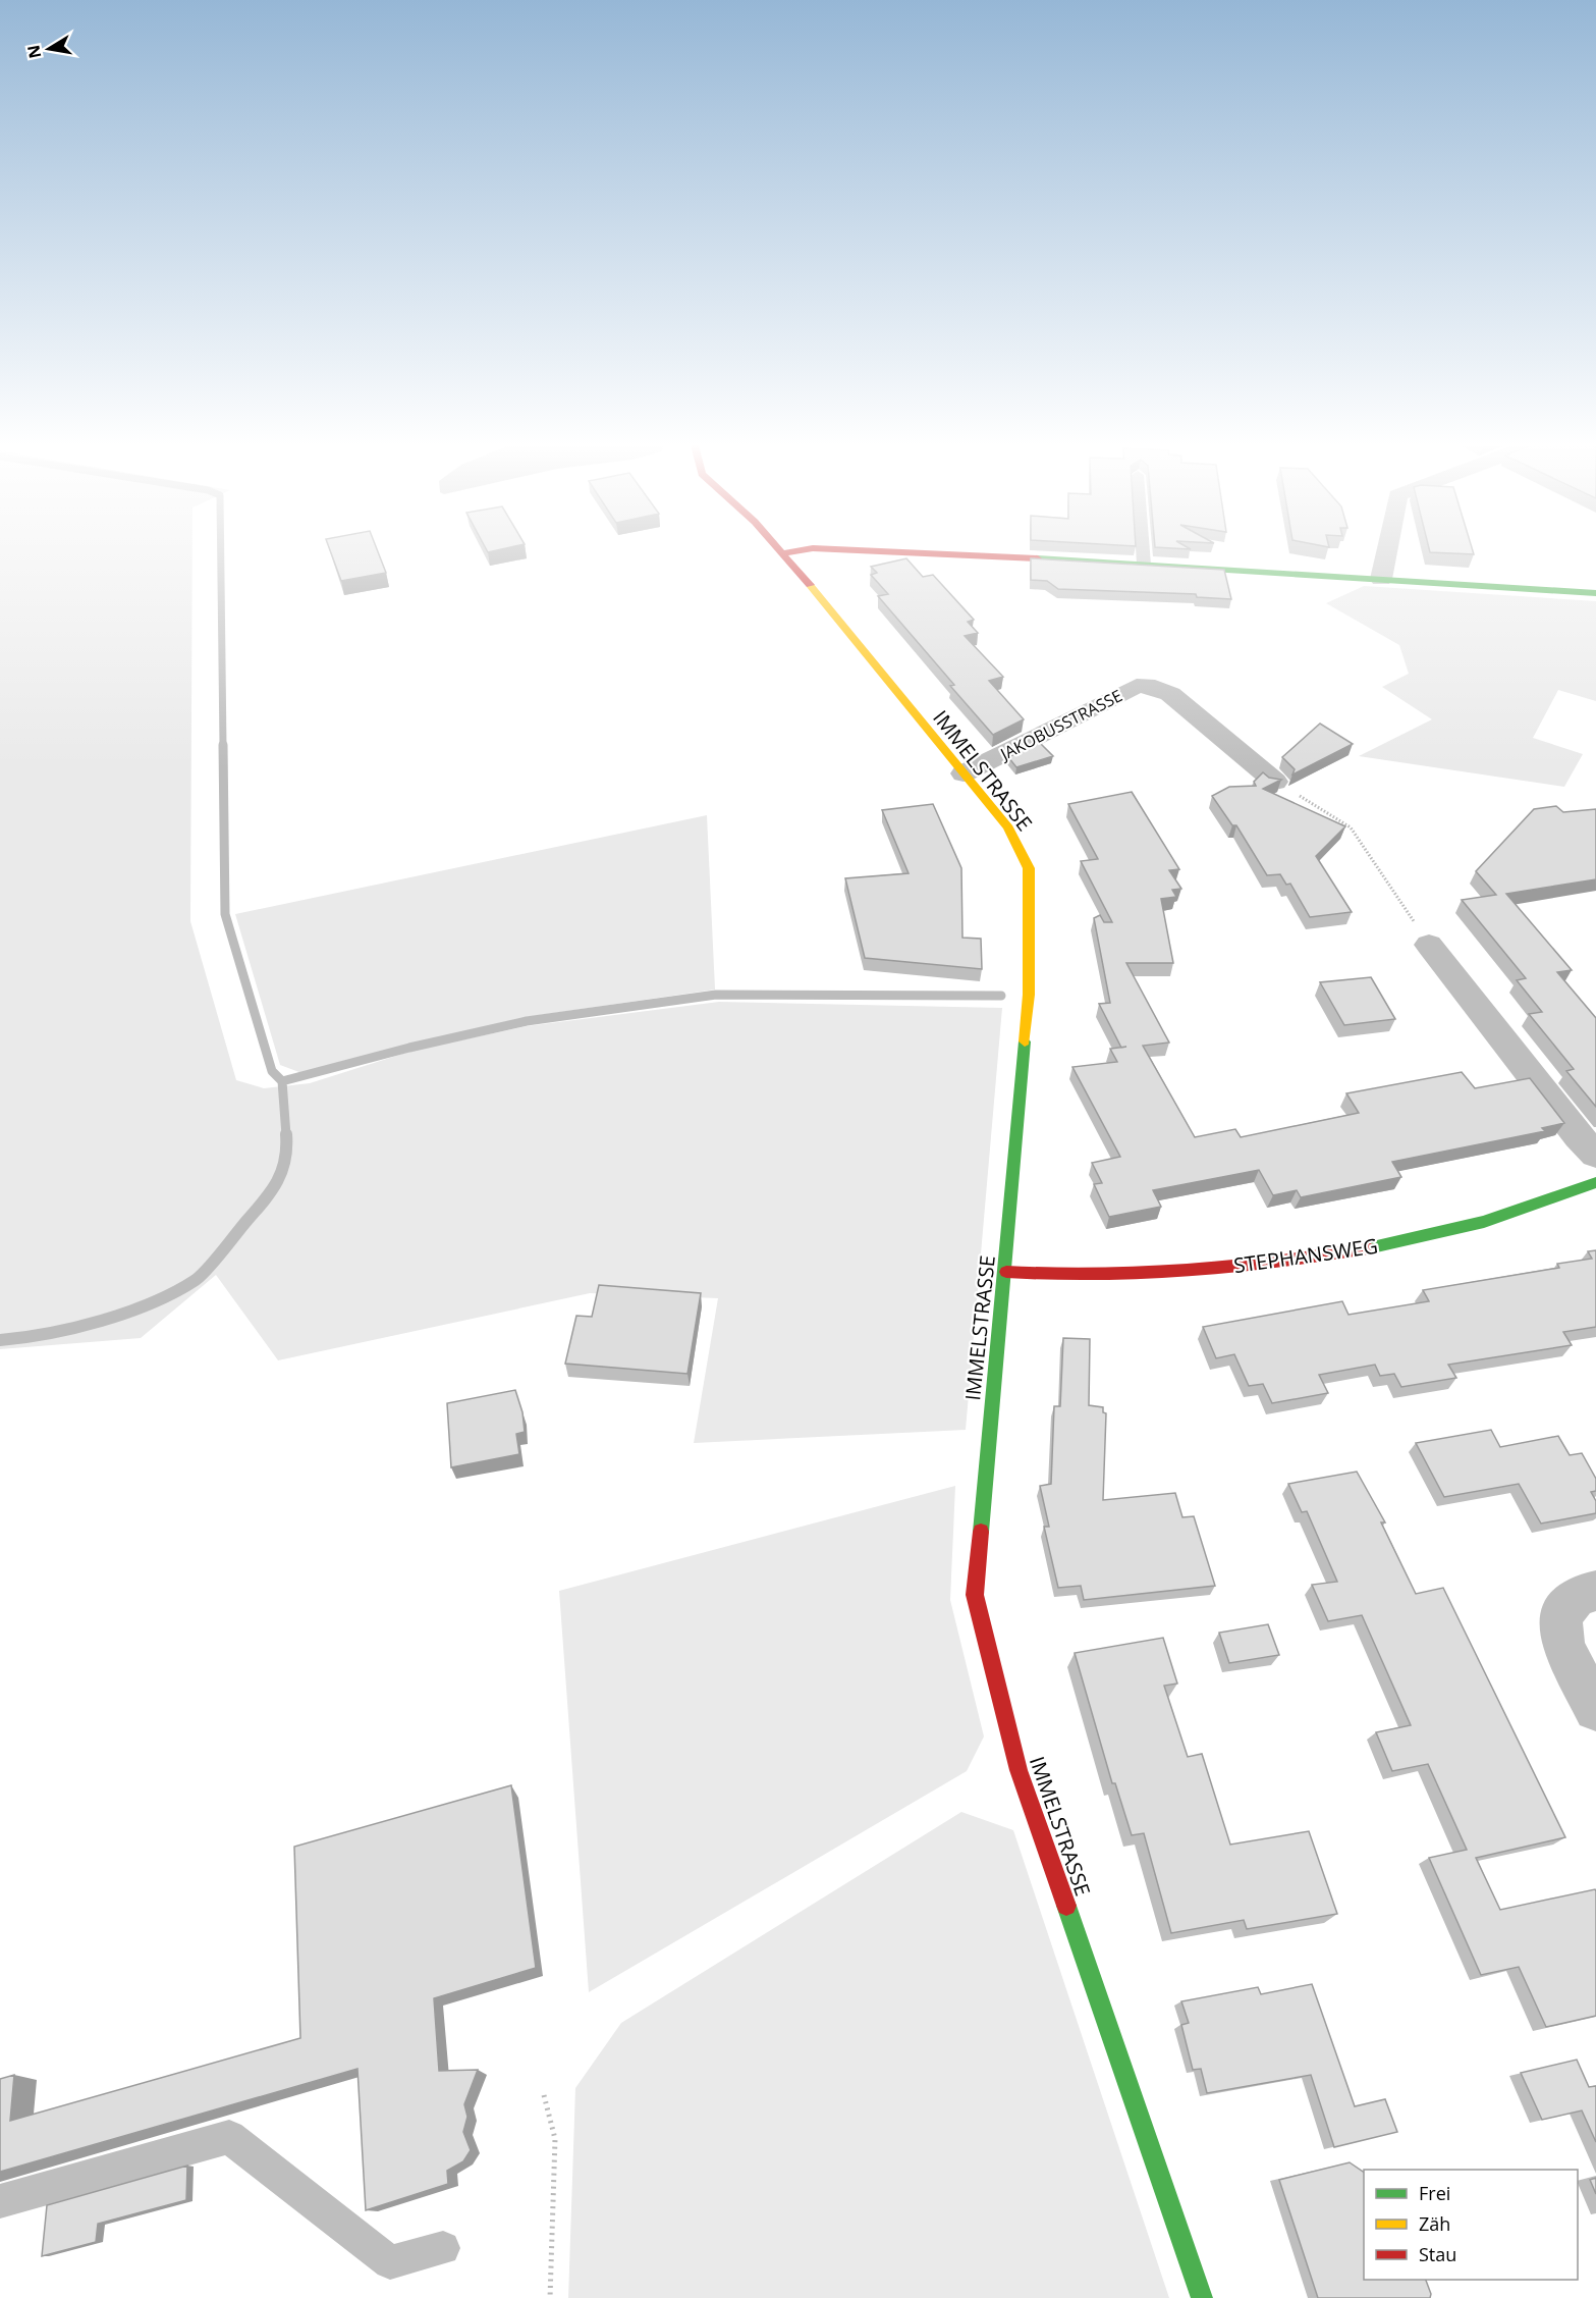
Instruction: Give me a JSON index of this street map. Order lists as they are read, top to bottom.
{
  "streets": {
    "street": ["JAKOBUSSTRASSE", "IMMELSTRASSE", "STEPHANSWEG"]
  },
  "crossings": [
    ["JAKOBUSSTRASSE", "IMMELSTRASSE"],
    ["IMMELSTRASSE", "STEPHANSWEG"]
  ],
  "legend": ["Frei", "Zäh", "Stau"],
  "north": "left"
}
